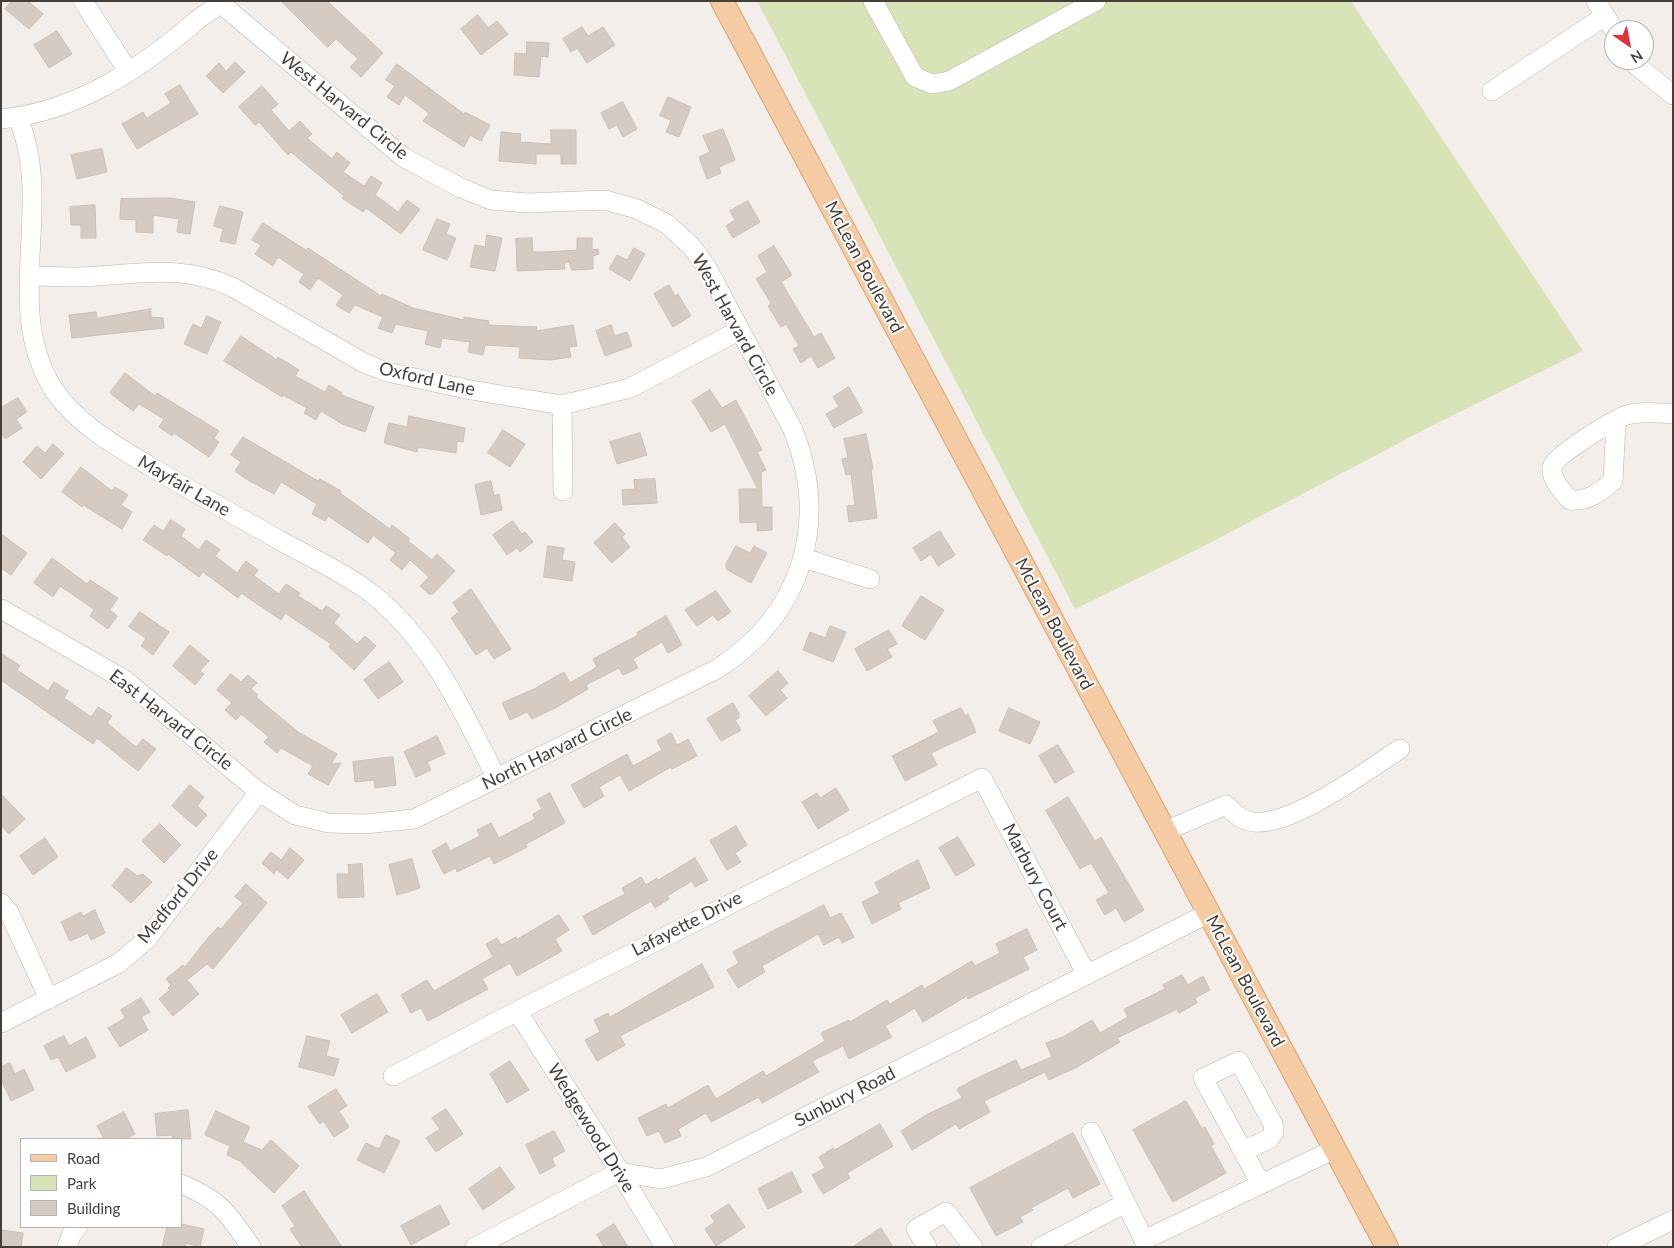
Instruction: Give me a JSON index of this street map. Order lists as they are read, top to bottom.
{
  "streets": {
    "main road": ["McLean Boulevard"],
    "street": [
      "West Harvard Circle",
      "Oxford Lane",
      "Mayfair Lane",
      "East Harvard Circle",
      "North Harvard Circle",
      "Marbury Court",
      "Medford Drive",
      "Lafayette Drive",
      "Sunbury Road",
      "Wedgewood Drive"
    ]
  },
  "crossings": [
    ["West Harvard Circle", "Oxford Lane"],
    ["West Harvard Circle", "North Harvard Circle"],
    ["McLean Boulevard", "Sunbury Road"],
    ["Oxford Lane", "Mayfair Lane"],
    ["Mayfair Lane", "North Harvard Circle"],
    ["East Harvard Circle", "North Harvard Circle"],
    ["East Harvard Circle", "Medford Drive"],
    ["North Harvard Circle", "Medford Drive"],
    ["Marbury Court", "Lafayette Drive"],
    ["Marbury Court", "Sunbury Road"],
    ["Lafayette Drive", "Wedgewood Drive"],
    ["Sunbury Road", "Wedgewood Drive"]
  ],
  "legend": ["Road", "Park", "Building"],
  "north": "bottom right"
}
